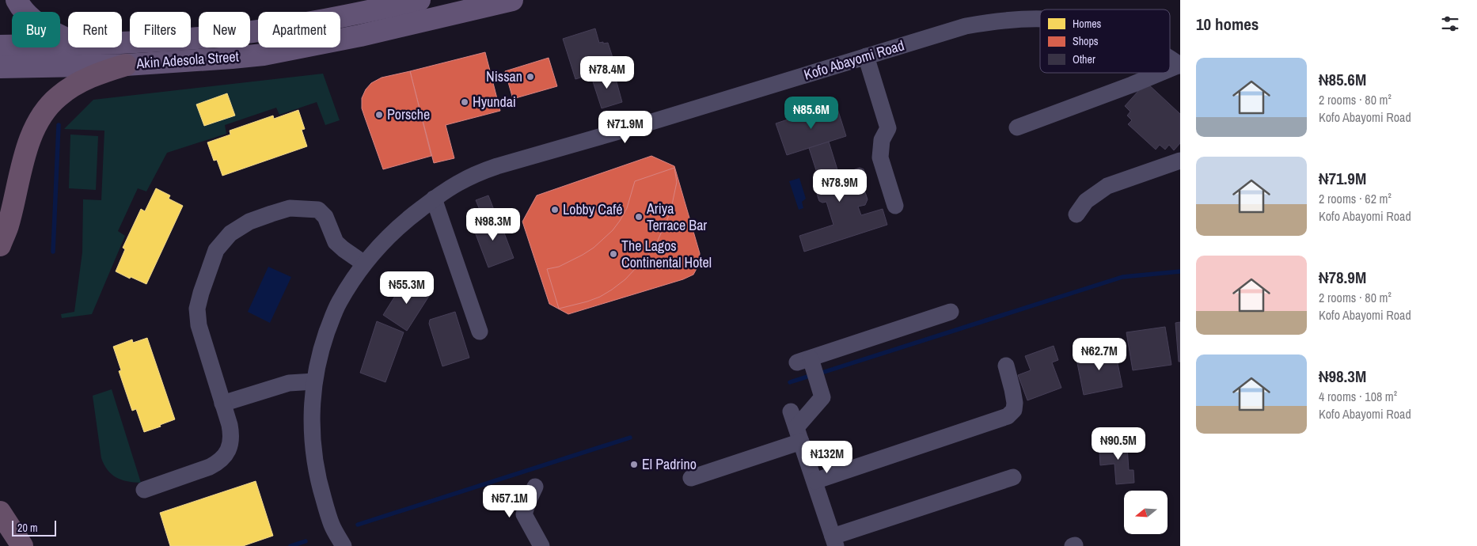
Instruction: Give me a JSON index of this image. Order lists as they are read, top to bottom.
{
  "streets": {
    "main road": ["Akin Adesola Street"],
    "street": ["Kofo Abayomi Road"]
  },
  "places": [
    "Nissan",
    "Hyundai",
    "Porsche",
    "Lobby Café",
    "Ariya Terrace Bar",
    "The Lagos Continental Hotel",
    "El Padrino"
  ],
  "legend": ["Homes", "Shops", "Other"],
  "scale_bar": "20 m",
  "north": "left",
  "page": {
    "heading": "10 homes",
    "chip": [
      "Buy",
      "Rent",
      "Filters",
      "New",
      "Apartment"
    ],
    "list": [
      {
        "name": "₦85.6M",
        "note": "2 rooms · 80 m² · Kofo Abayomi Road"
      },
      {
        "name": "₦71.9M",
        "note": "2 rooms · 62 m² · Kofo Abayomi Road"
      },
      {
        "name": "₦78.9M",
        "note": "2 rooms · 80 m² · Kofo Abayomi Road"
      },
      {
        "name": "₦98.3M",
        "note": "4 rooms · 108 m² · Kofo Abayomi Road"
      }
    ],
    "price": [
      "₦78.4M",
      "₦85.6M",
      "₦71.9M",
      "₦78.9M",
      "₦98.3M",
      "₦55.3M",
      "₦62.7M",
      "₦90.5M",
      "₦132M",
      "₦57.1M"
    ],
    "scale": "20 m"
  }
}
